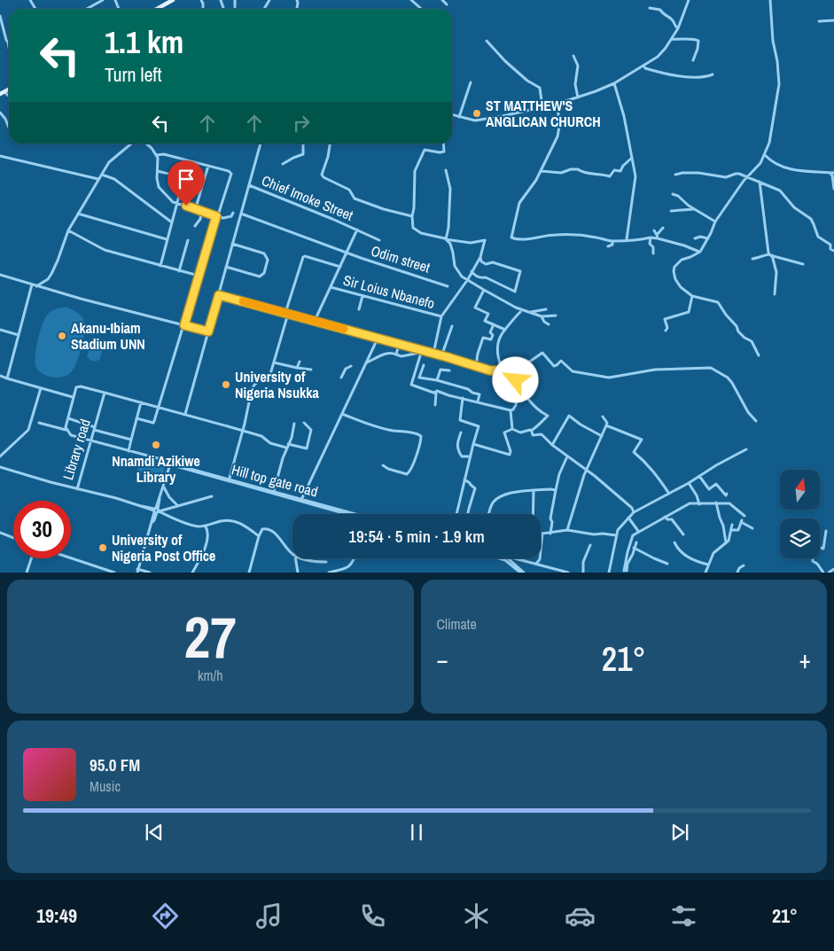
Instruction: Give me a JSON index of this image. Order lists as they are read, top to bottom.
{
  "streets": {
    "street": [
      "Chief Imoke Street",
      "Odim street",
      "Sir Loius Nbanefo",
      "Library road",
      "Hill top gate road"
    ]
  },
  "places": [
    "ST MATTHEW'S ANGLICAN CHURCH",
    "Akanu-Ibiam Stadium UNN",
    "University of Nigeria Nsukka",
    "Nnamdi Azikiwe Library",
    "University of Nigeria Post Office"
  ],
  "north": "top",
  "page": {
    "turn": ["1.1 km", "Turn left"],
    "limit": "30",
    "trip": "19:54 · 5 min · 1.9 km",
    "tile": [
      ["27", "km/h"],
      "Climate"
    ],
    "heat": ["−", "21°", "+"],
    "song": ["95.0 FM", "Music"],
    "tabs": ["19:49", "21°"]
  }
}
